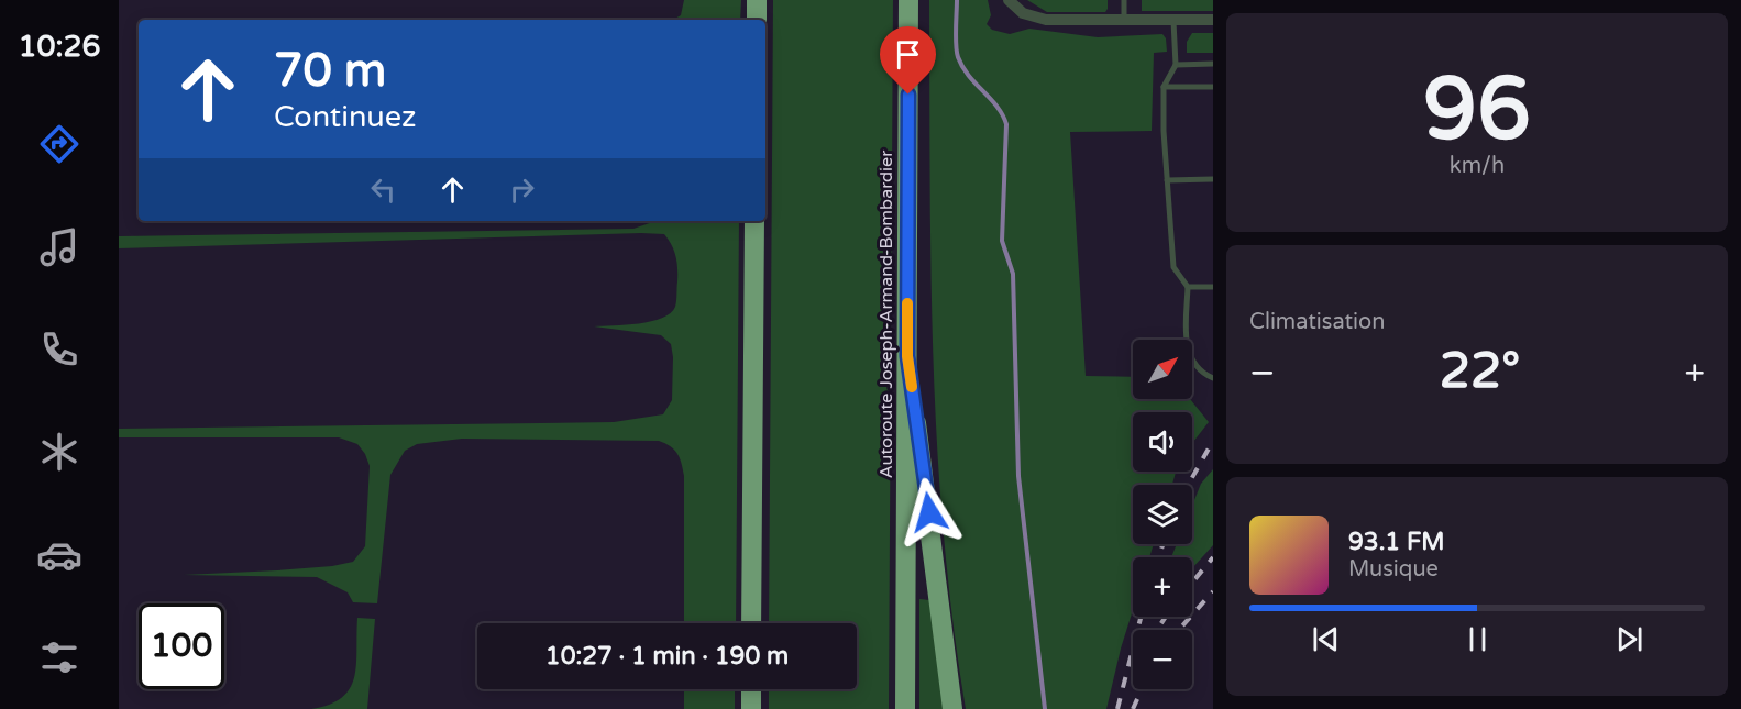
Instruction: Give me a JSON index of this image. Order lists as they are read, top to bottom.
{
  "streets": {
    "highway": ["Autoroute Joseph-Armand-Bombardier"]
  },
  "north": "top right",
  "page": {
    "tabs": "10:26",
    "tile": [
      ["96", "km/h"],
      "Climatisation"
    ],
    "turn": ["70 m", "Continuez"],
    "map_buttons": ["+", "−"],
    "heat": ["−", "22°", "+"],
    "song": ["93.1 FM", "Musique"],
    "limit": "100",
    "trip": "10:27 · 1 min · 190 m"
  }
}
